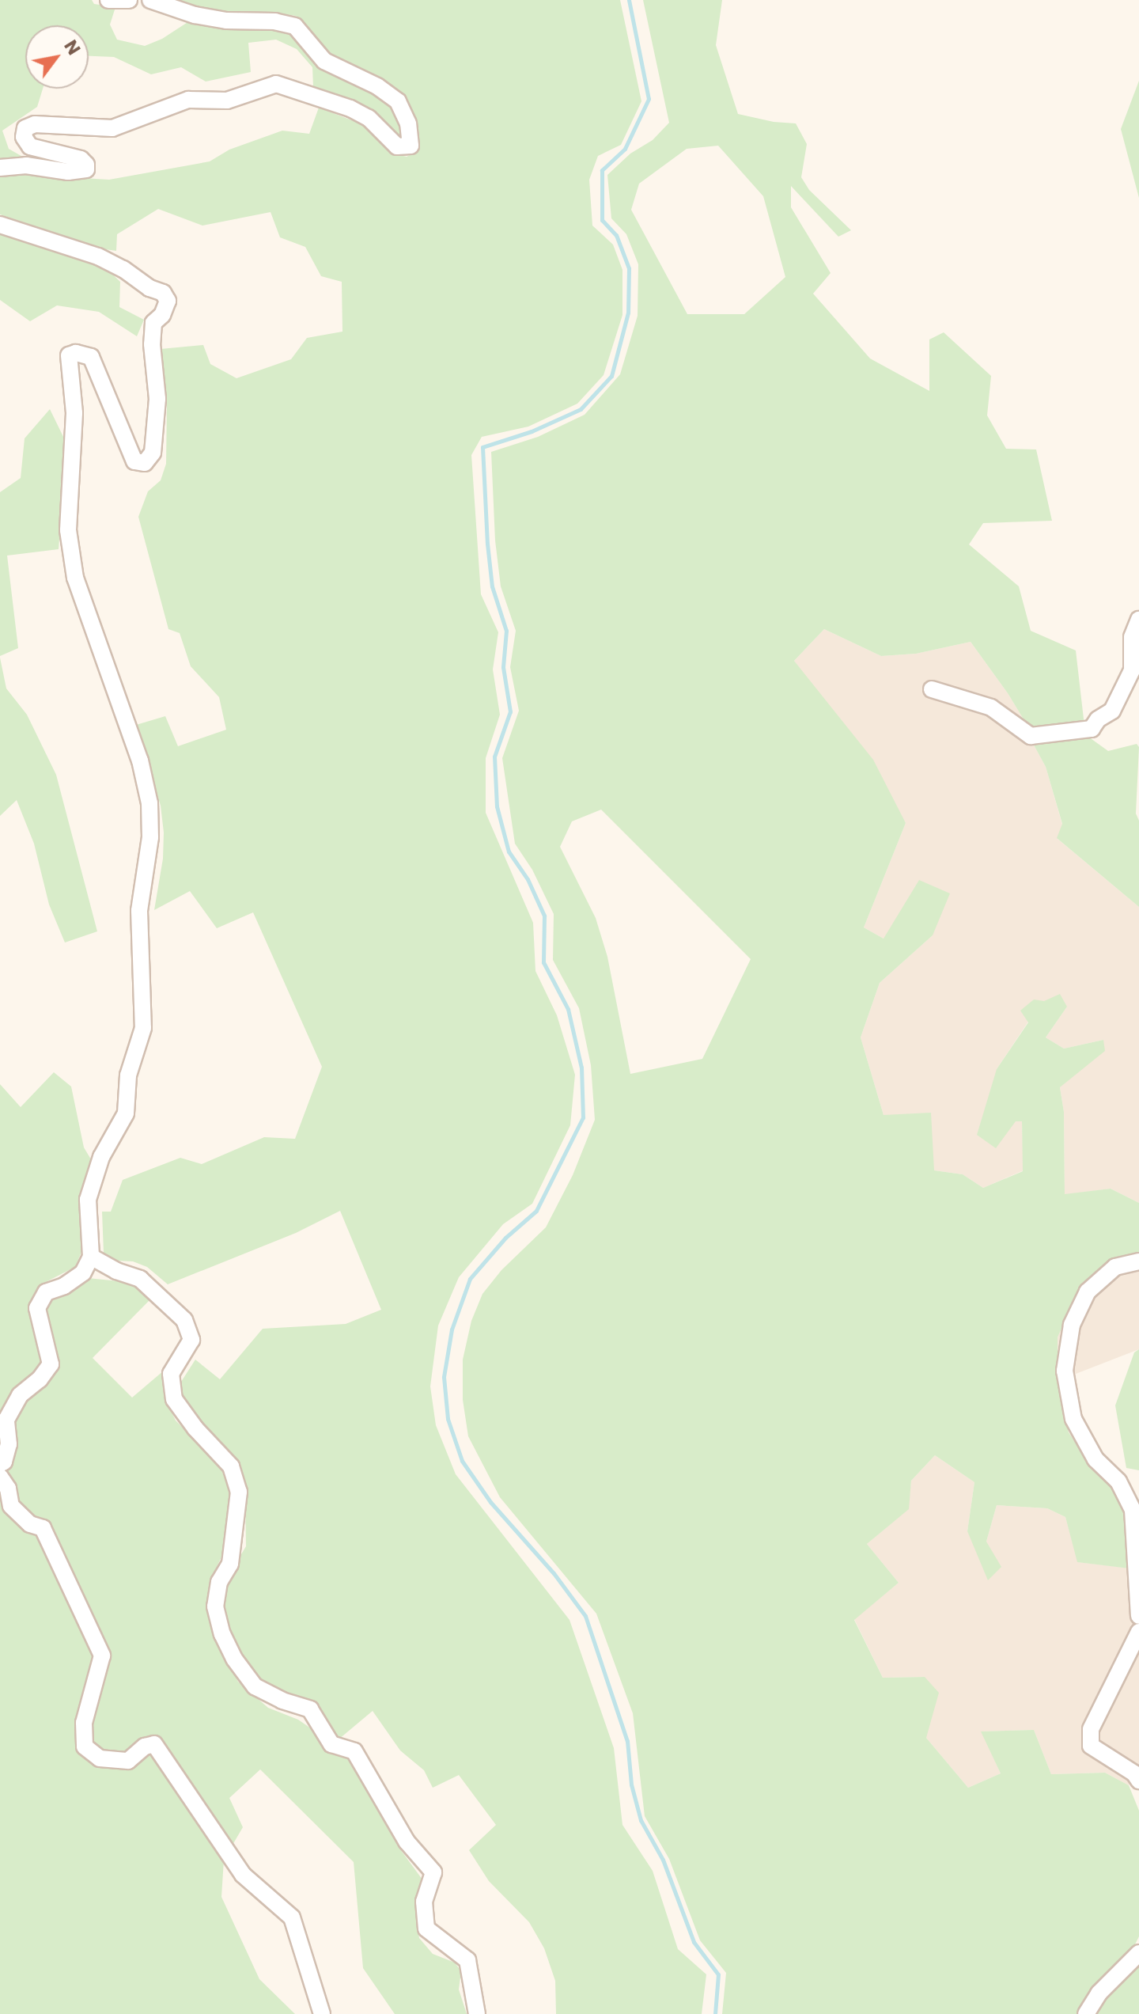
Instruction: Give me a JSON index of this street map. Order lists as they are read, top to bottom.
{
  "north": "top right"
}
